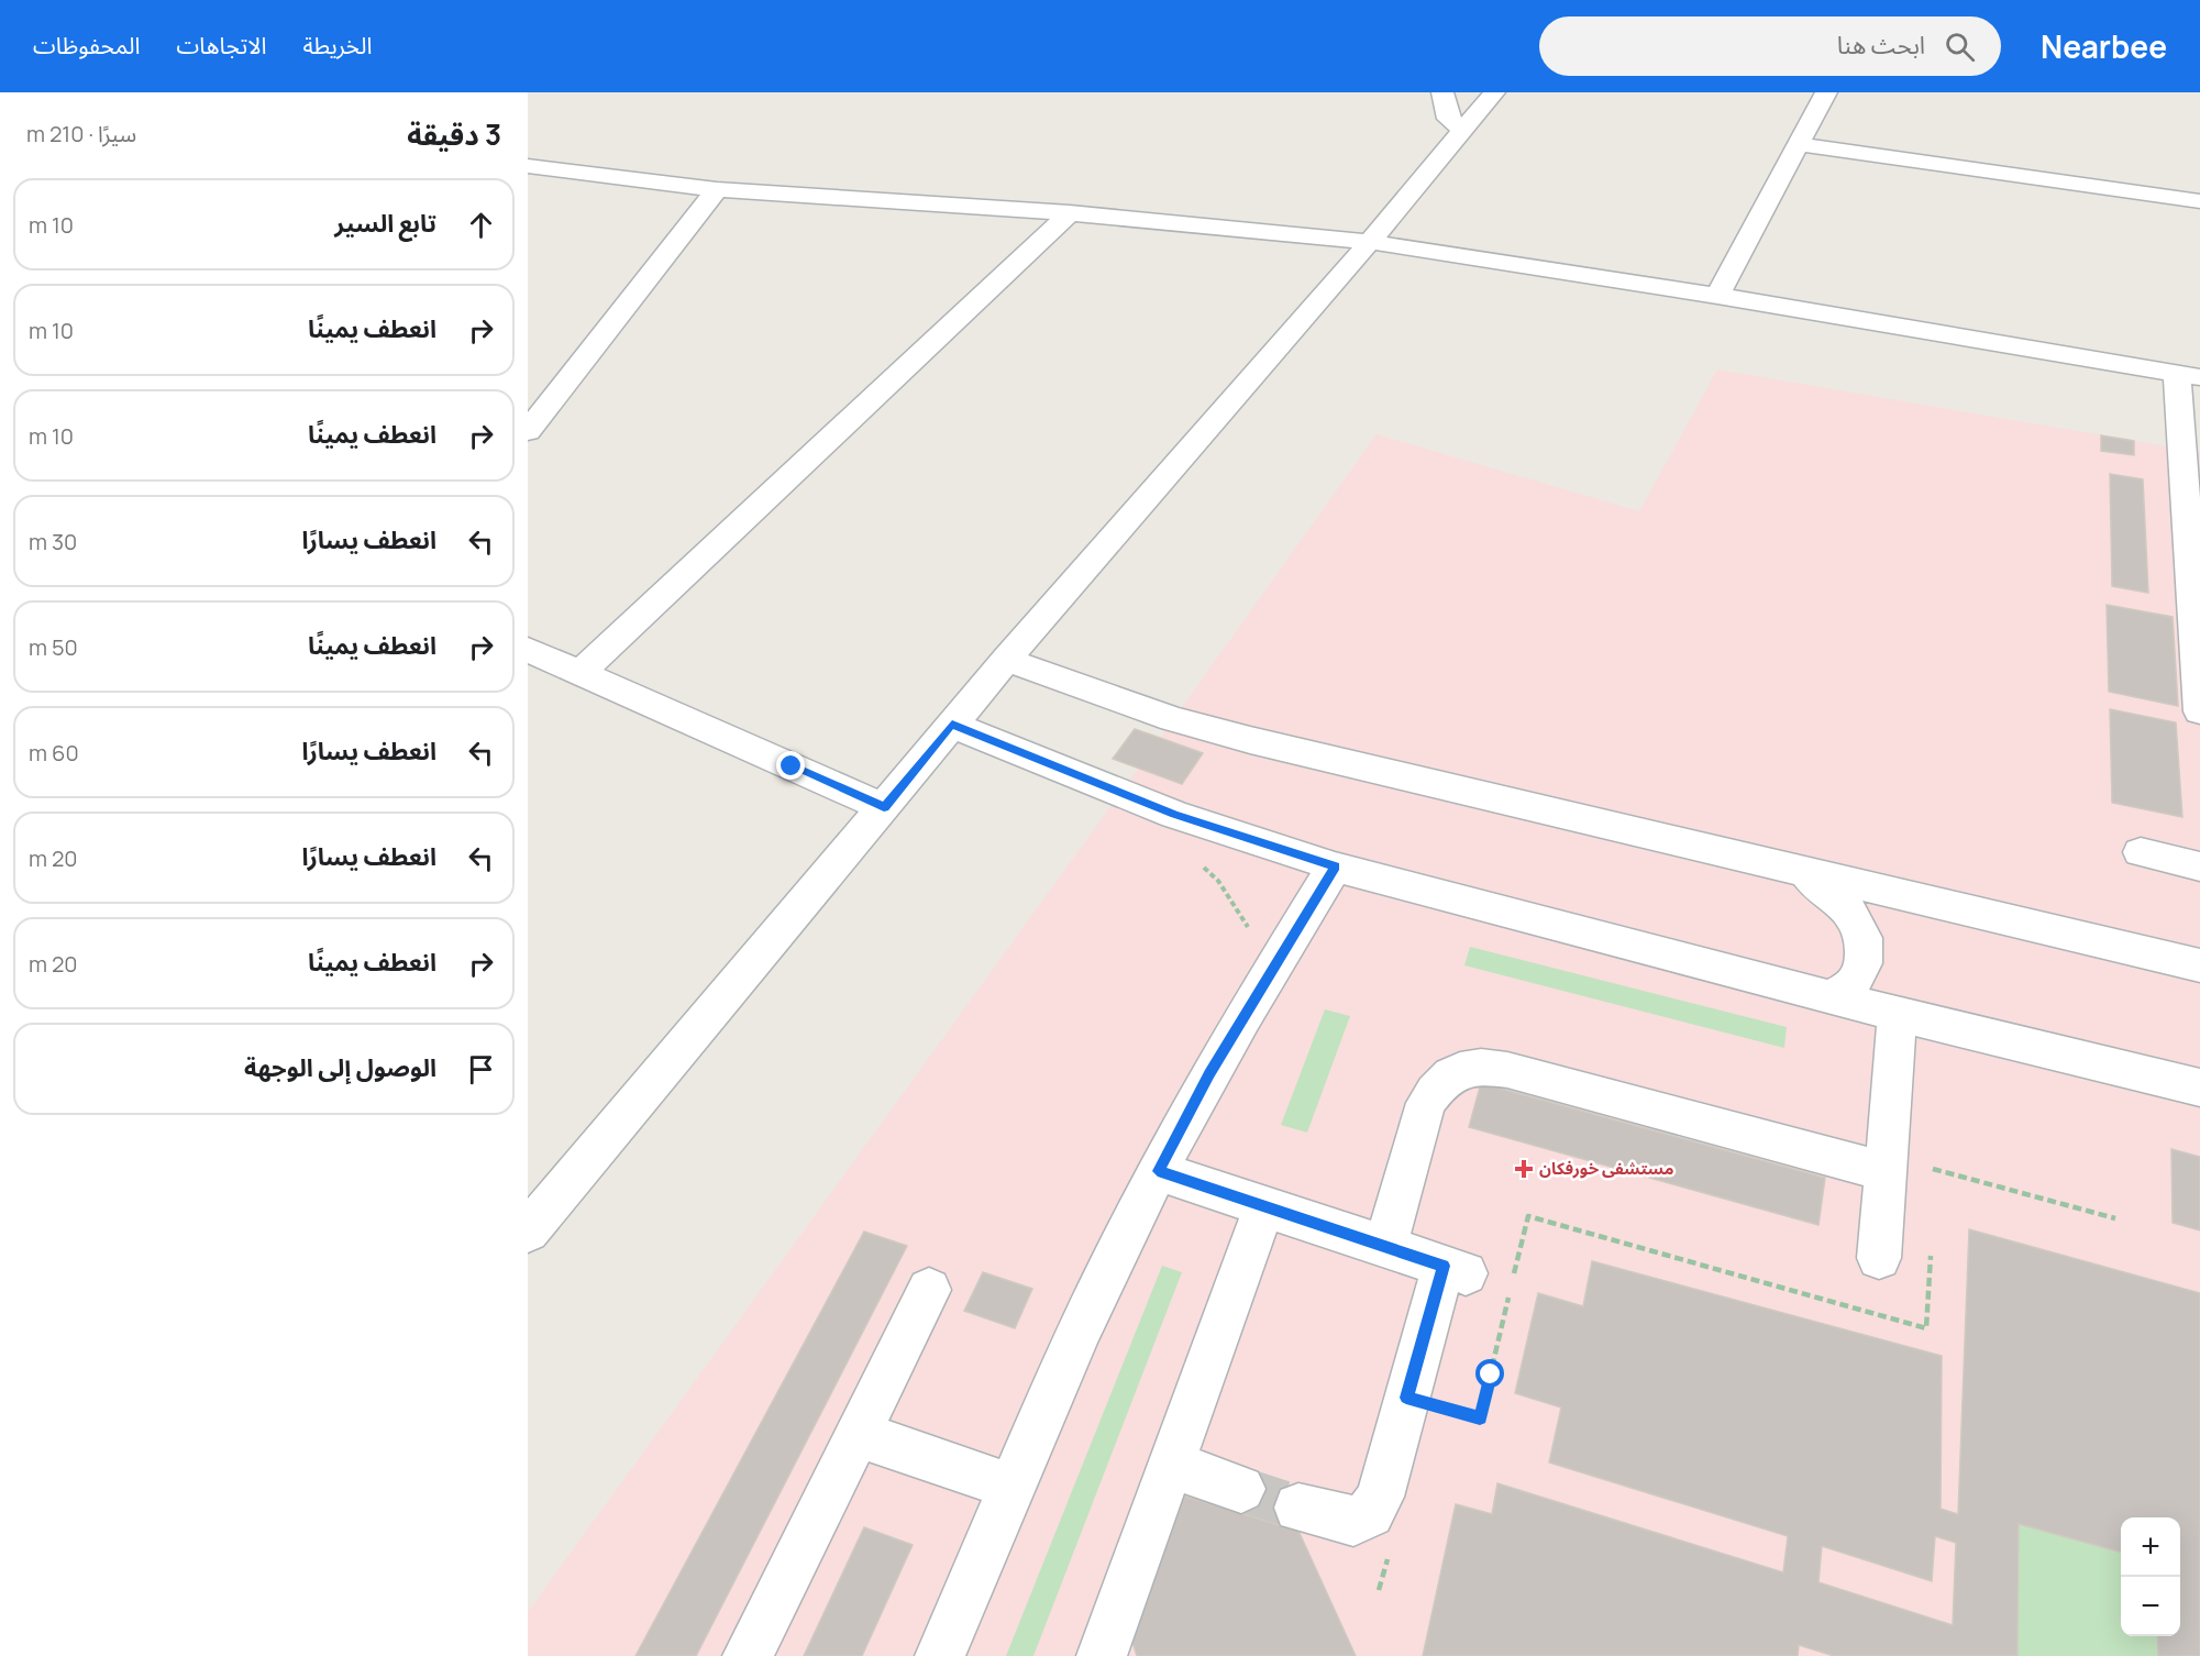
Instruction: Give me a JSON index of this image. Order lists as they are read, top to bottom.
{
  "places": {
    "health": ["مستشفى خورفكان"]
  },
  "page": {
    "header": "Nearbee",
    "search": "ابحث هنا",
    "nav": ["الخريطة", "الاتجاهات", "المحفوظات"],
    "heading": ["3 دقيقة", "سيرًا · 210 m"],
    "list": [
      ["تابع السير", "10 m"],
      ["انعطف يمينًا", "10 m"],
      ["انعطف يمينًا", "10 m"],
      ["انعطف يسارًا", "30 m"],
      ["انعطف يمينًا", "50 m"],
      ["انعطف يسارًا", "60 m"],
      ["انعطف يسارًا", "20 m"],
      ["انعطف يمينًا", "20 m"],
      "الوصول إلى الوجهة"
    ],
    "map_buttons": ["+", "−"]
  }
}
